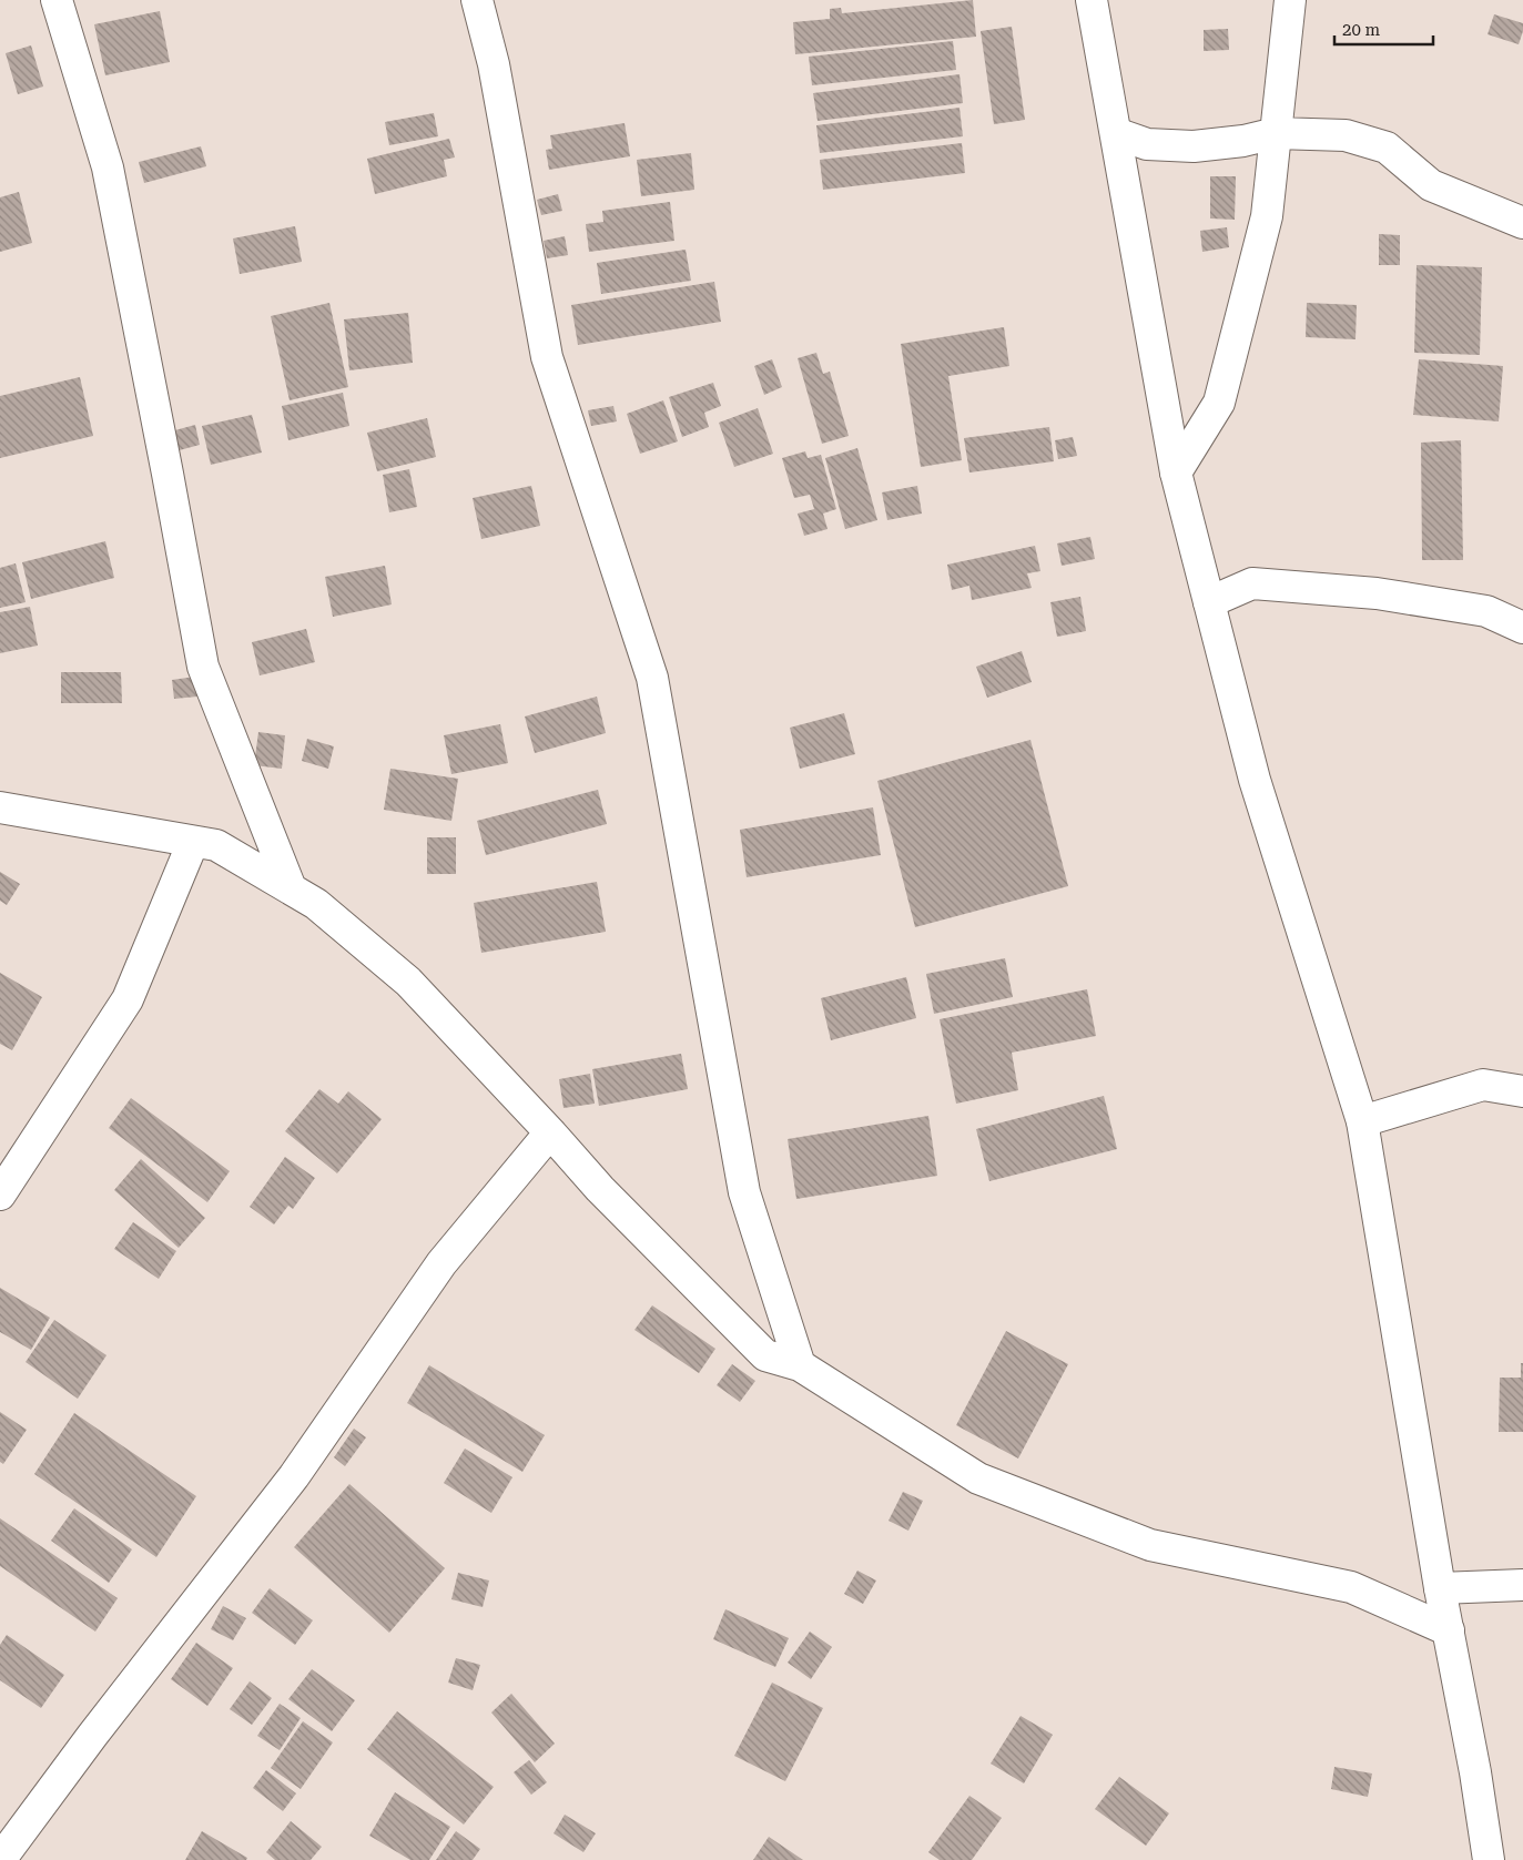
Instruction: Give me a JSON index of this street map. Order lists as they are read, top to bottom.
{
  "scale_bar": "20 m"
}
